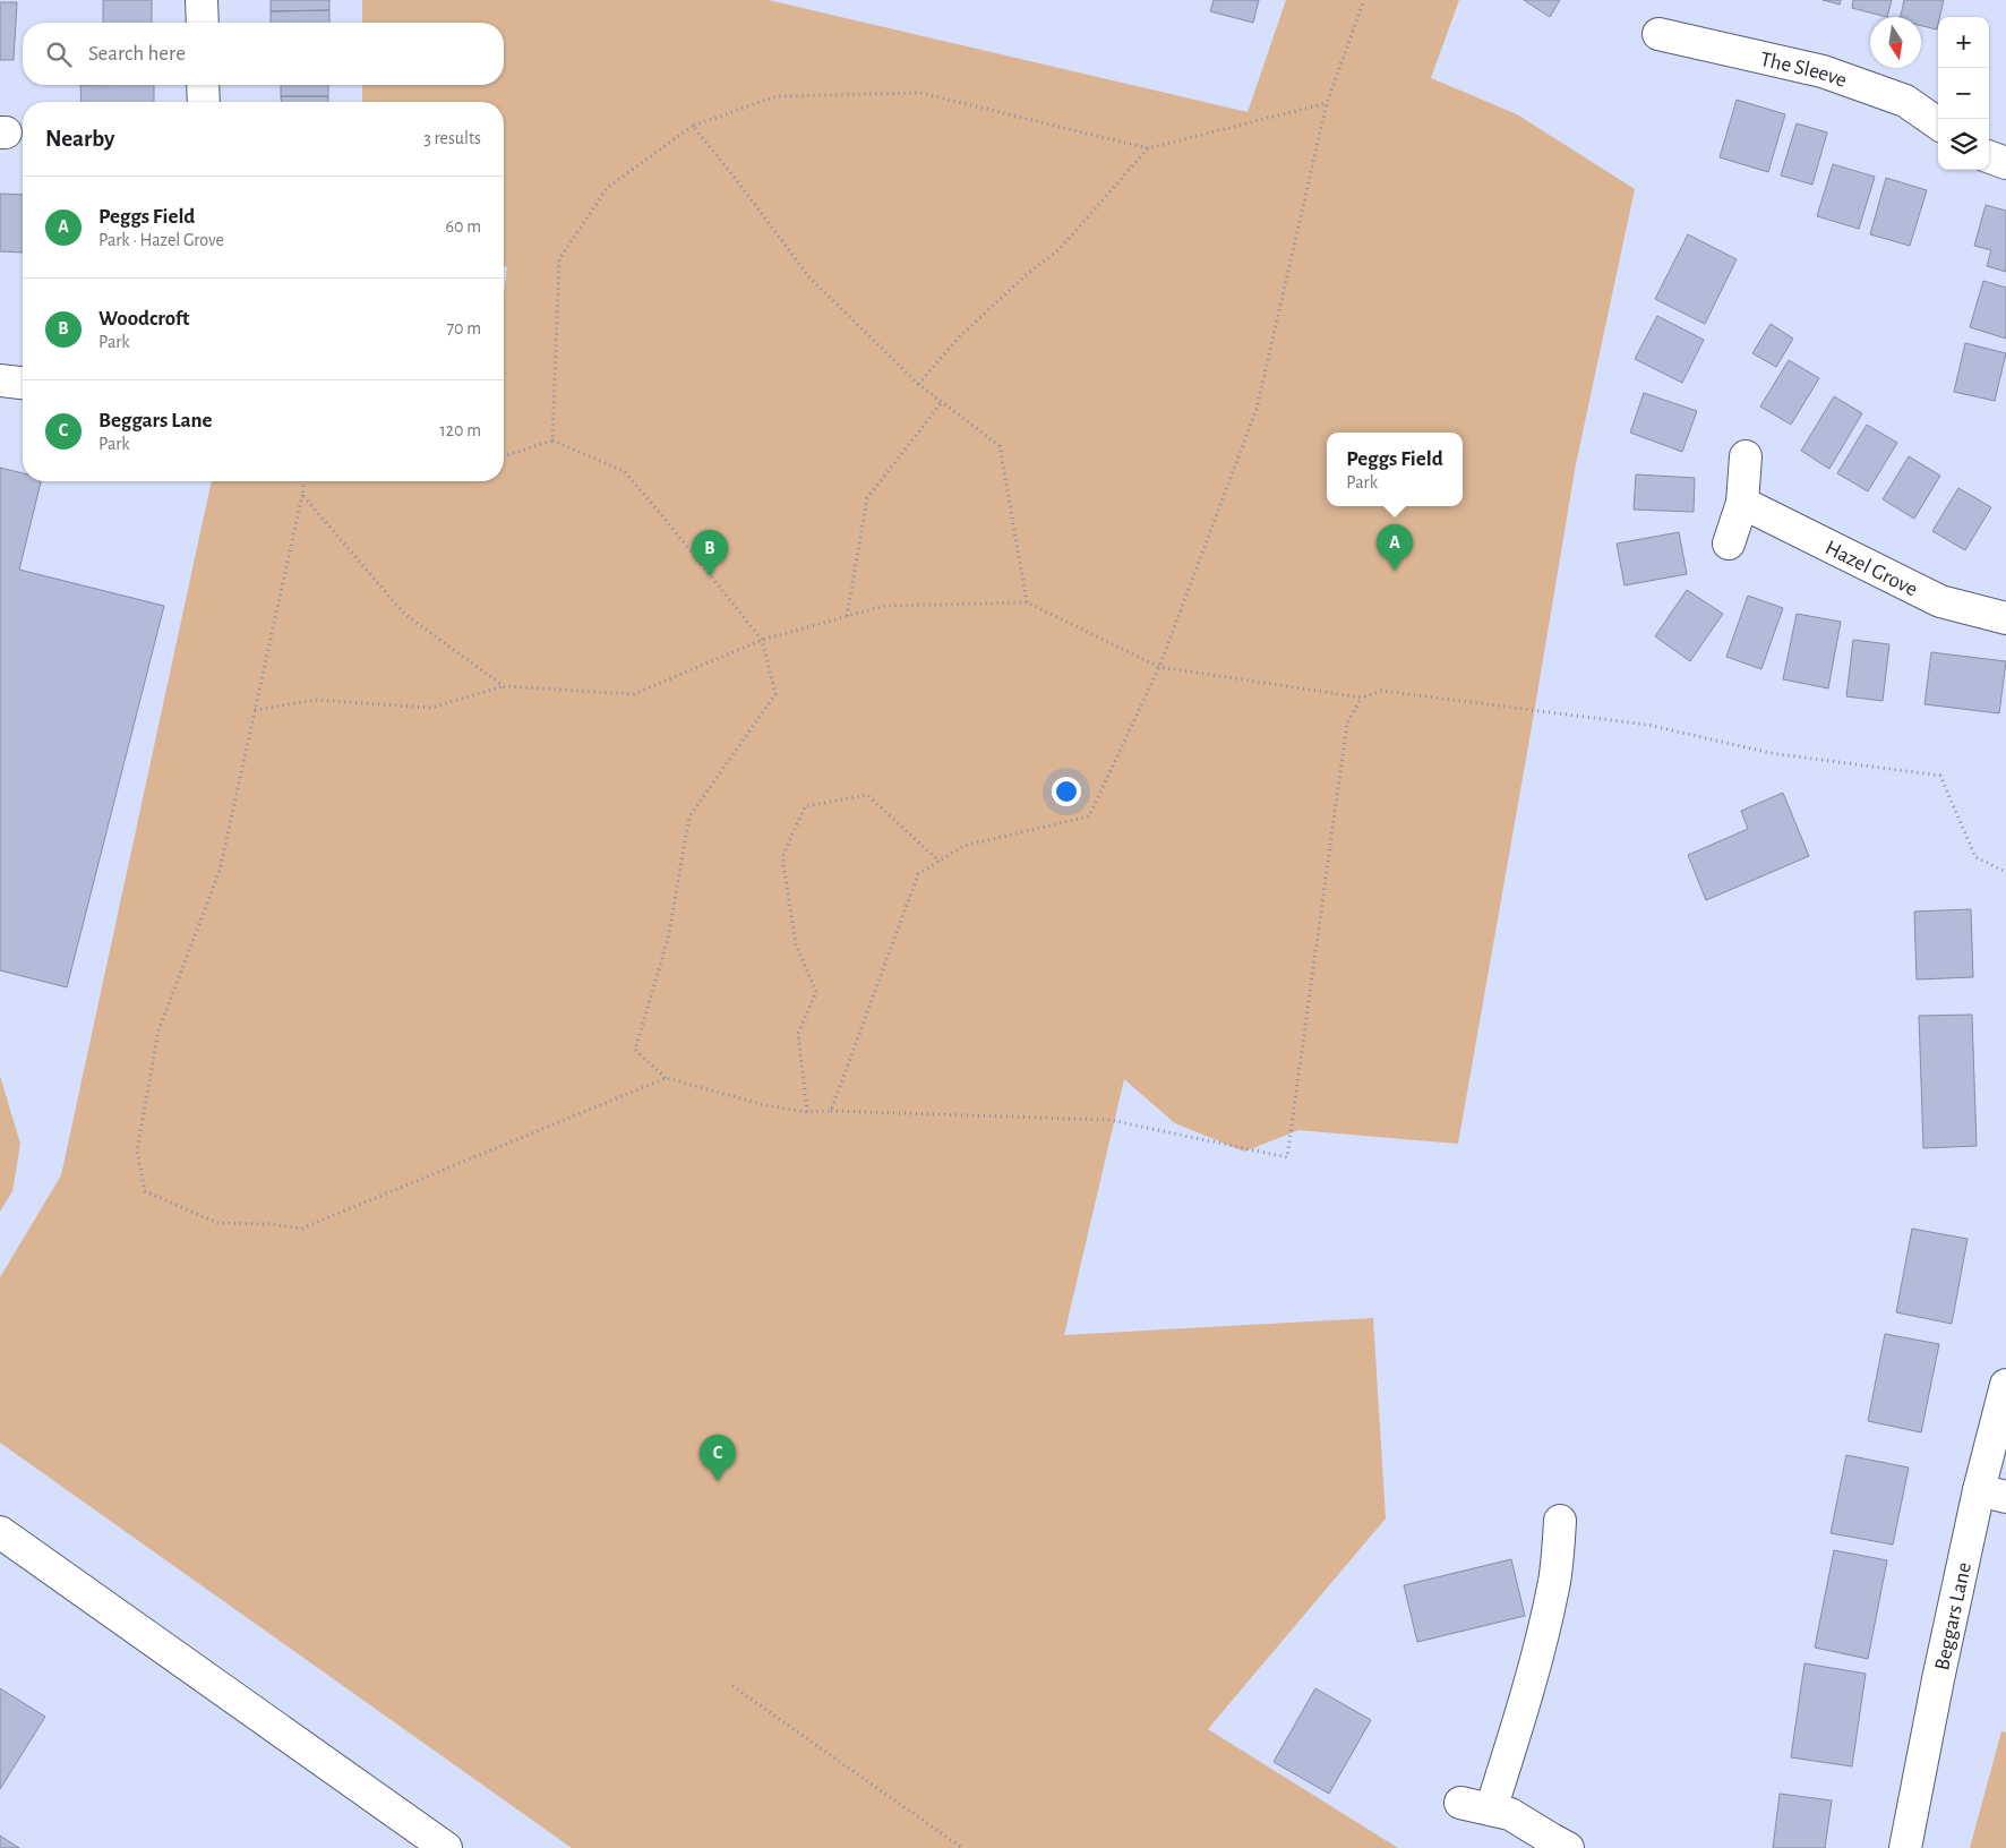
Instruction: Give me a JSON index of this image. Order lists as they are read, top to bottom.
{
  "streets": {
    "street": ["The Sleeve", "Hazel Grove", "Beggars Lane"]
  },
  "north": "bottom",
  "page": {
    "map_buttons": ["+", "−"],
    "search": "Search here",
    "heading": ["Nearby", "3 results"],
    "list": [
      {
        "mark": "A",
        "name": "Peggs Field",
        "note": "Park · Hazel Grove",
        "value": "60 m"
      },
      {
        "mark": "B",
        "name": "Woodcroft",
        "note": "Park",
        "value": "70 m"
      },
      {
        "mark": "C",
        "name": "Beggars Lane",
        "note": "Park",
        "value": "120 m"
      }
    ],
    "popup": ["Peggs Field", "Park"],
    "pins": ["A", "B", "C"]
  }
}
